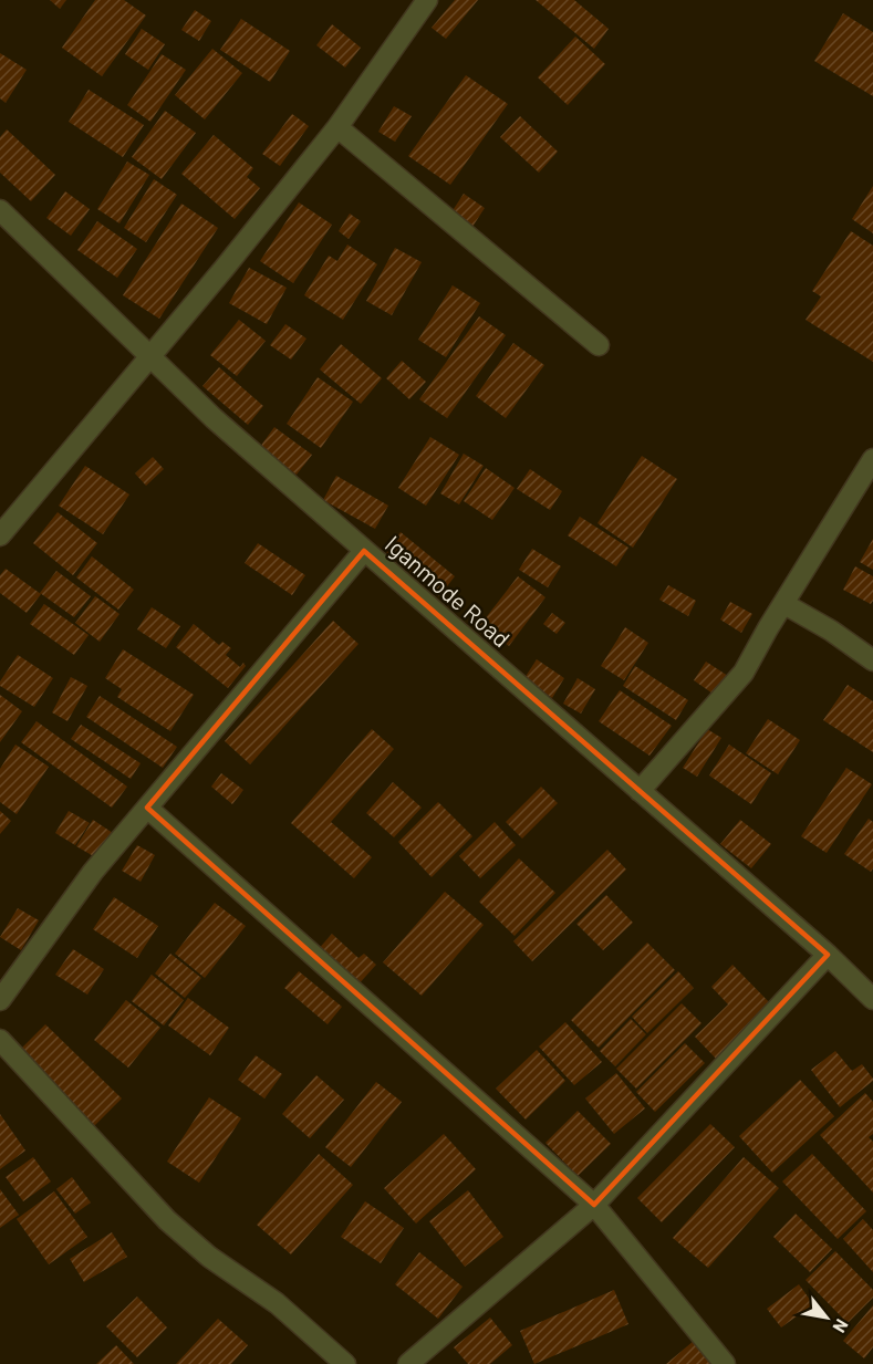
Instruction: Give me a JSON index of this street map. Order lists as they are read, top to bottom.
{
  "streets": {
    "street": ["Iganmode Road"]
  },
  "north": "bottom right"
}
